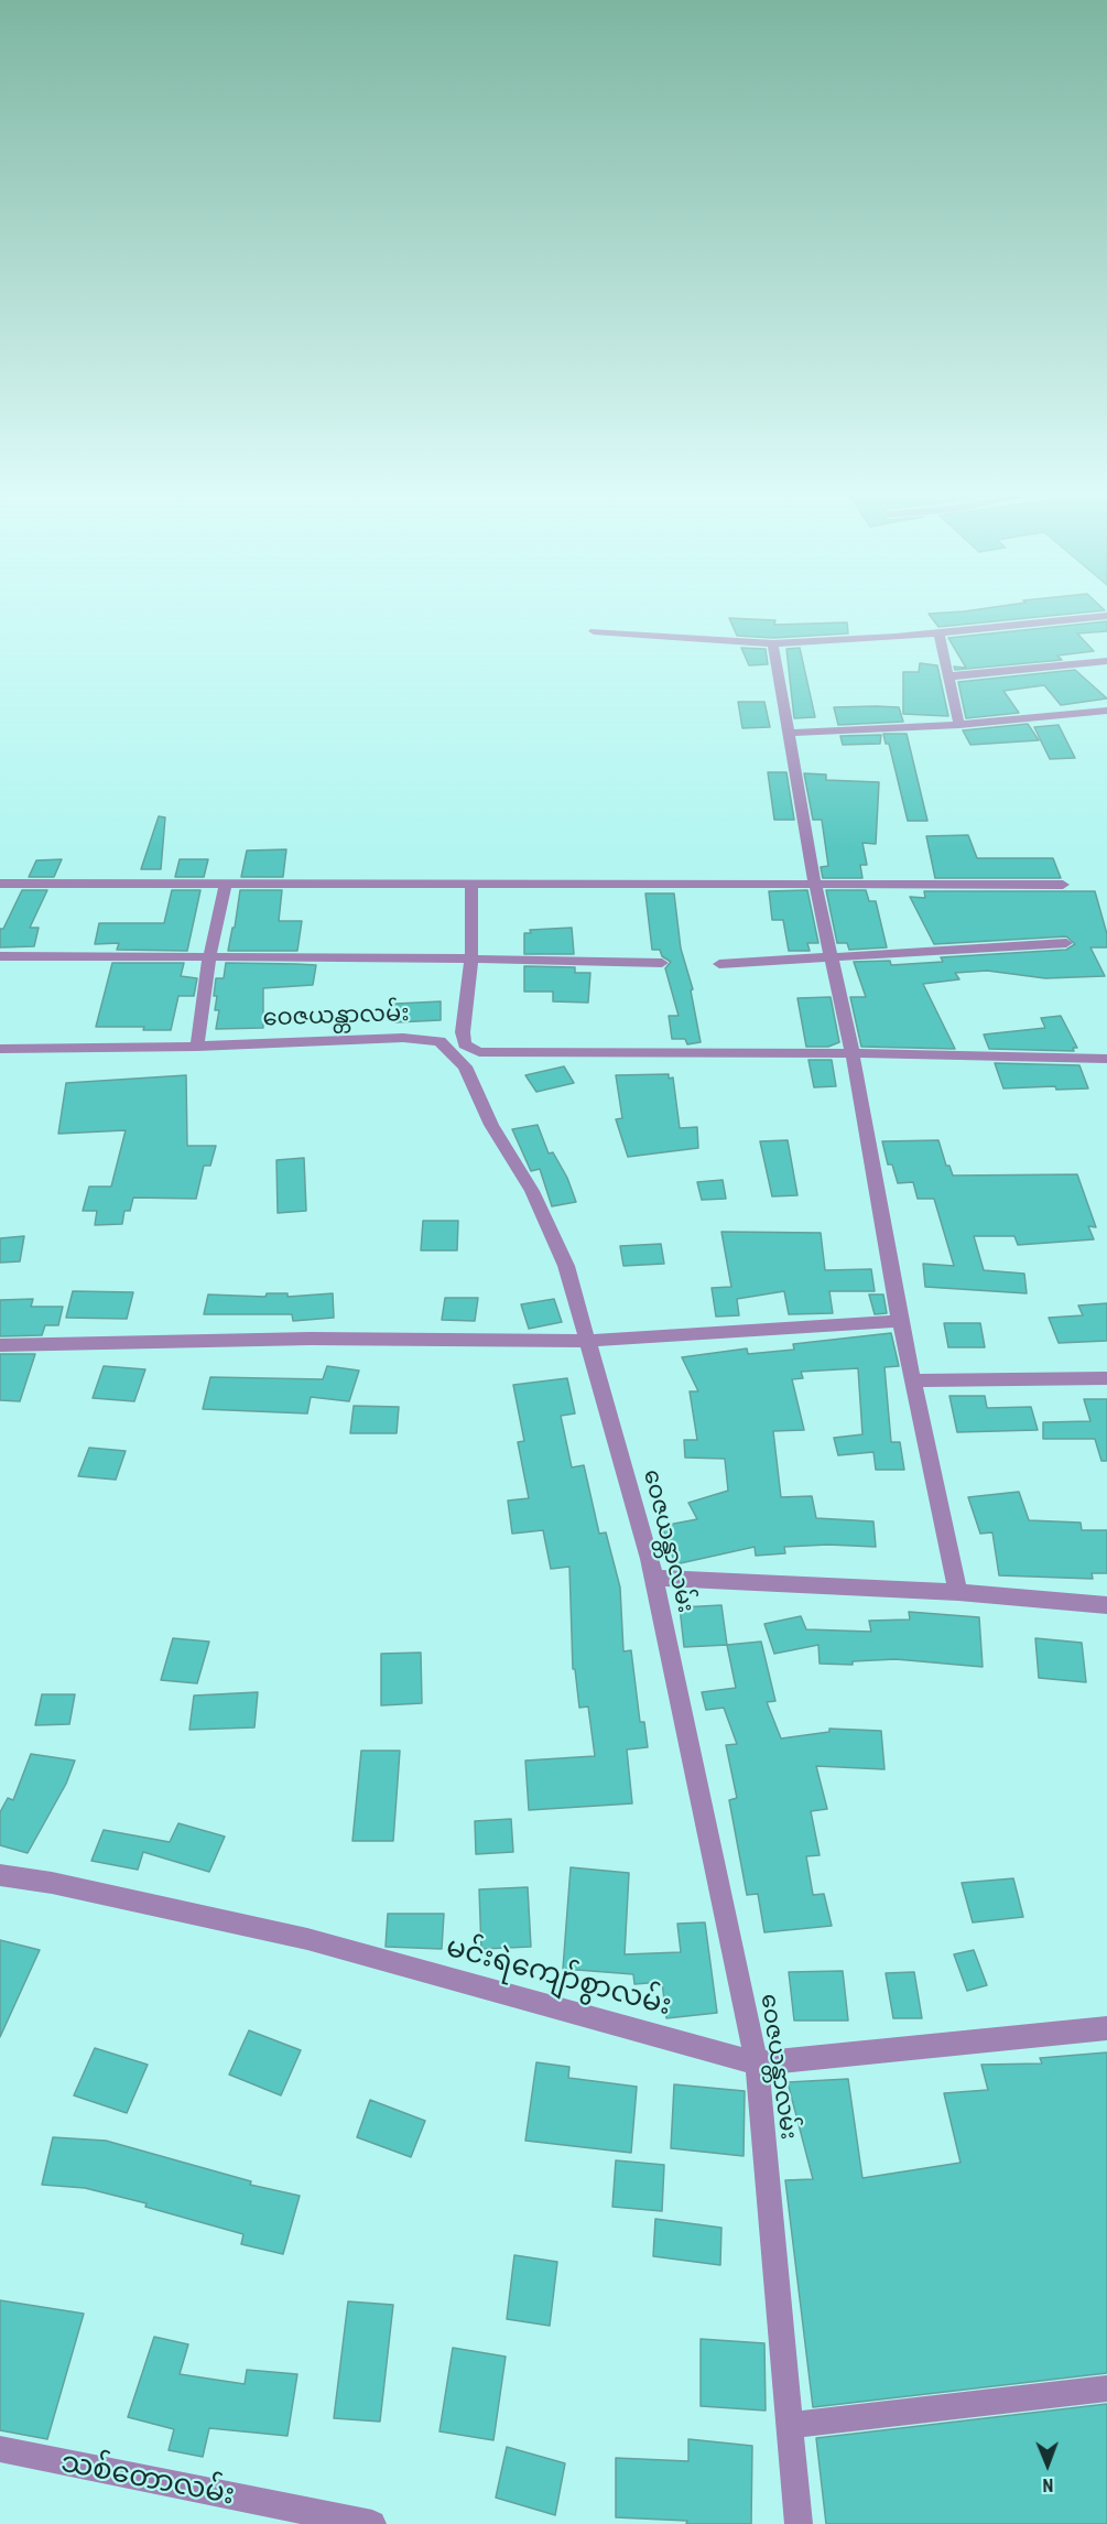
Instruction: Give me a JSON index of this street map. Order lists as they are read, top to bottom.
{
  "streets": {
    "street": ["ဝေဇယန္တာလမ်း", "မင်းရဲကျော်စွာလမ်း", "သစ်တောလမ်း"]
  },
  "crossings": [
    ["ဝေဇယန္တာလမ်း", "မင်းရဲကျော်စွာလမ်း"]
  ],
  "north": "bottom"
}
